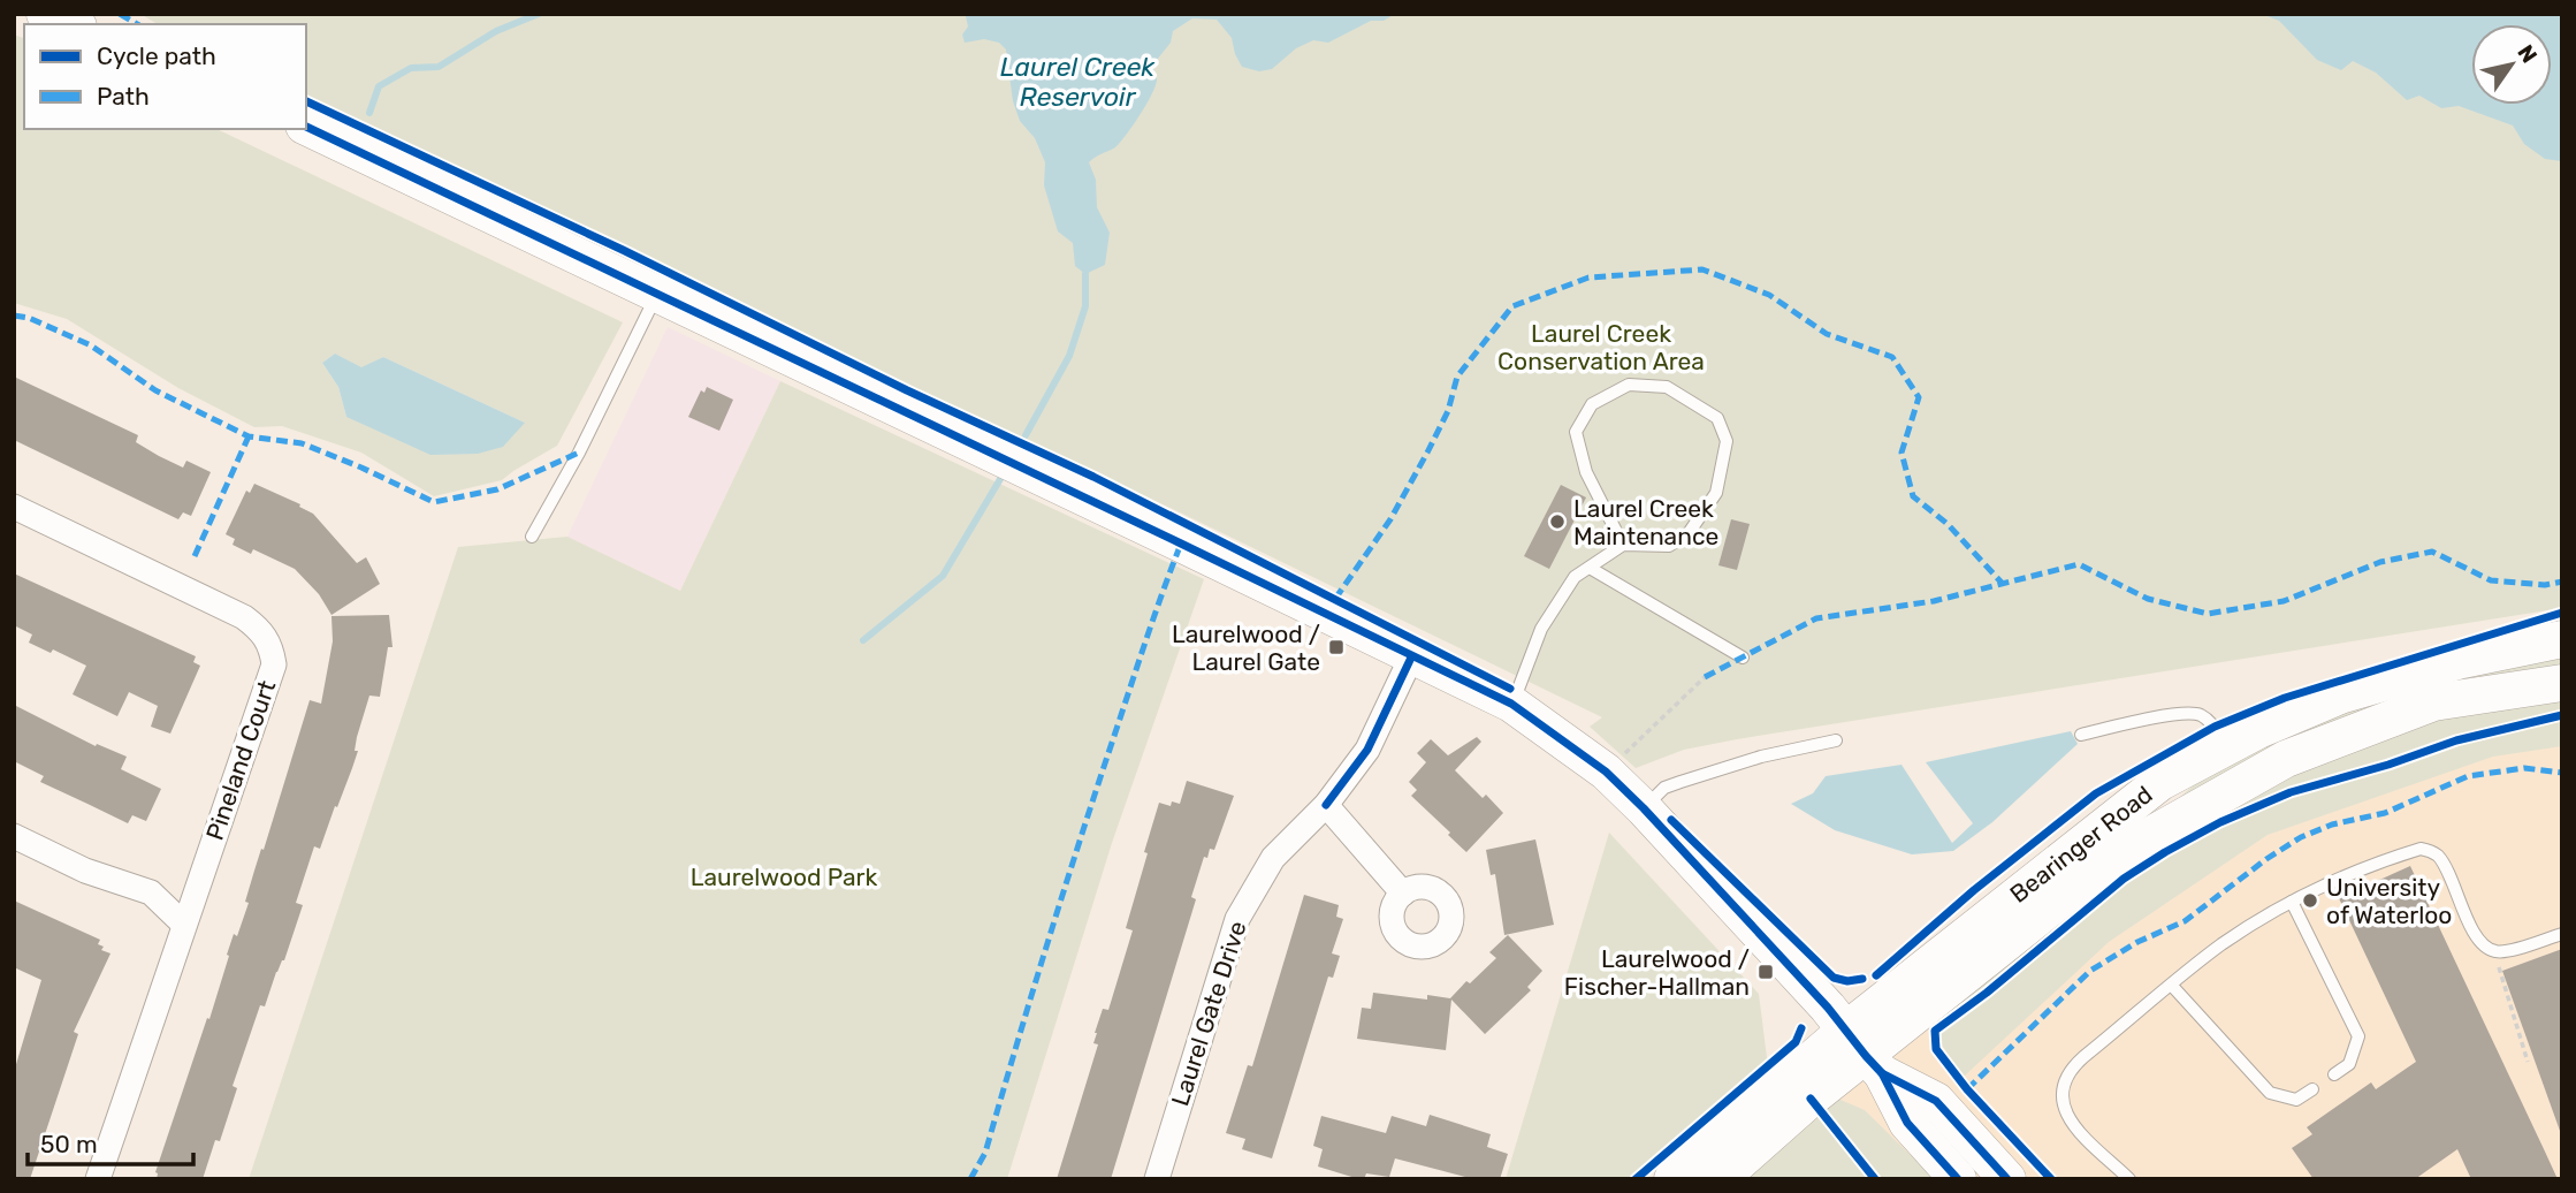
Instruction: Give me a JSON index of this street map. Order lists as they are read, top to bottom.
{
  "streets": {
    "street": ["Pineland Court", "Bearinger Road", "Laurel Gate Drive"]
  },
  "water": ["Laurel Creek Reservoir"],
  "parks": ["Laurel Creek Conservation Area", "Laurelwood Park"],
  "places": {
    "other": ["Laurel Creek Maintenance", "University of Waterloo"],
    "transit": ["Laurelwood / Laurel Gate", "Laurelwood / Fischer-Hallman"]
  },
  "legend": ["Cycle path", "Path"],
  "scale_bar": "50 m",
  "north": "top right"
}
